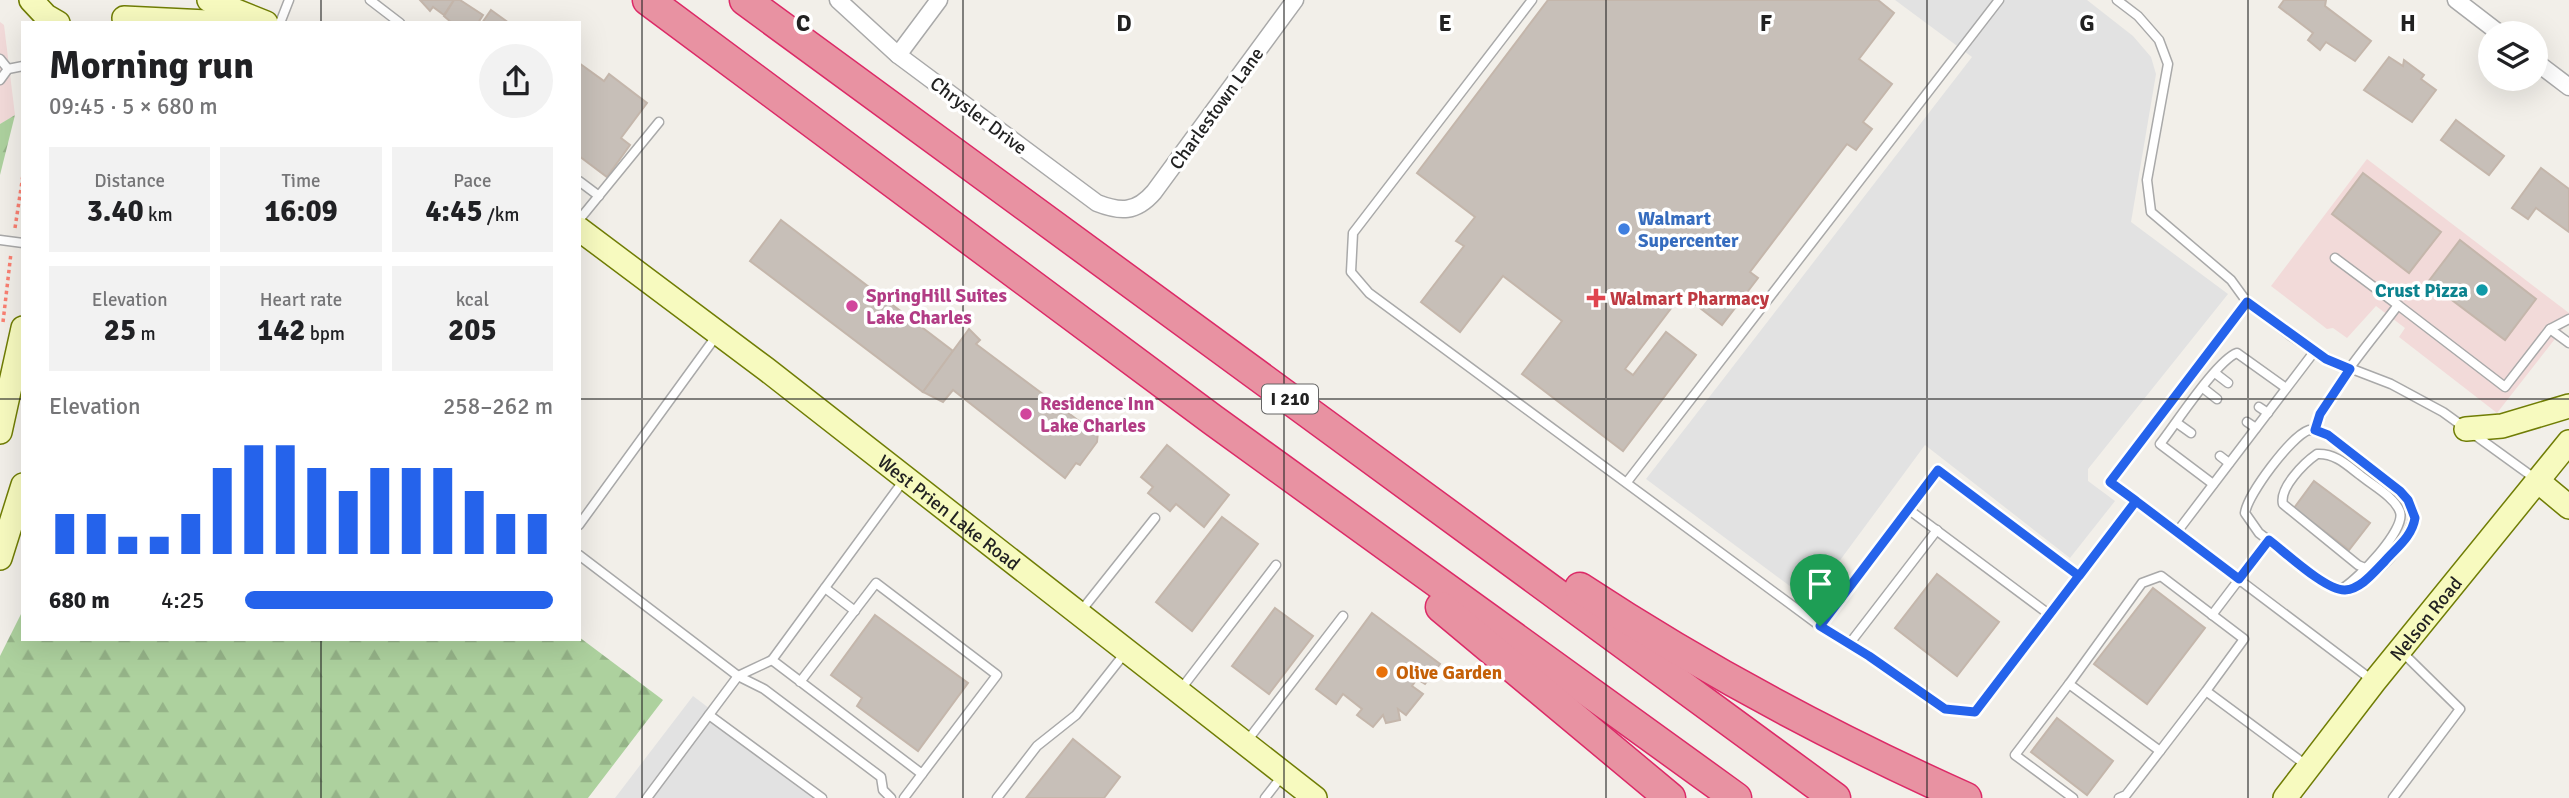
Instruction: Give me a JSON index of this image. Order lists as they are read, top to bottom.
{
  "streets": {
    "highway": ["I 210"],
    "street": [
      "Charlestown Lane",
      "Chrysler Drive",
      "West Prien Lake Road",
      "Nelson Road"
    ]
  },
  "crossings": [
    ["Charlestown Lane", "Chrysler Drive"]
  ],
  "places": {
    "other": [
      "Walmart Supercenter",
      "Crust Pizza",
      "SpringHill Suites Lake Charles",
      "Residence Inn Lake Charles",
      "Olive Garden"
    ],
    "health": ["Walmart Pharmacy"]
  },
  "page": {
    "heading": ["Morning run", "09:45 · 5 × 680 m"],
    "stats": [
      ["Distance", "3.40 km"],
      ["Time", "16:09"],
      ["Pace", "4:45 /km"],
      ["Elevation", "25 m"],
      ["Heart rate", "142 bpm"],
      ["kcal", "205"]
    ],
    "chart": ["Elevation", "258–262 m"],
    "list": [
      {
        "name": "680 m",
        "note": "4:25"
      }
    ]
  },
  "grid": {
    "columns": [
      "C",
      "D",
      "E",
      "F",
      "G",
      "H"
    ]
  }
}
